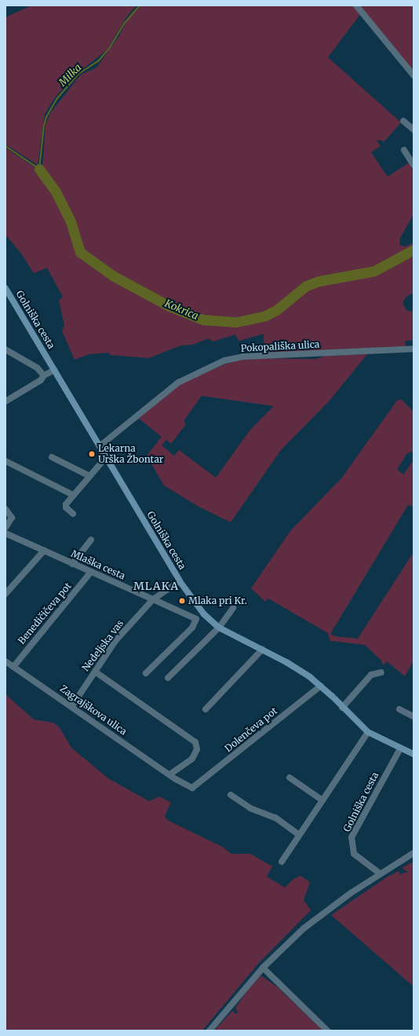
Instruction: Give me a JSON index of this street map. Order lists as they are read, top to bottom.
{
  "streets": {
    "main road": ["Golniška cesta"],
    "street": [
      "Pokopališka ulica",
      "Mlaška cesta",
      "Benedičičeva pot",
      "Nedeljska vas",
      "Zagrajškova ulica",
      "Dolenčeva pot"
    ]
  },
  "crossings": [
    ["Golniška cesta", "Pokopališka ulica"],
    ["Golniška cesta", "Dolenčeva pot"],
    ["Mlaška cesta", "Benedičičeva pot"],
    ["Mlaška cesta", "Nedeljska vas"],
    ["Benedičičeva pot", "Zagrajškova ulica"],
    ["Nedeljska vas", "Zagrajškova ulica"],
    ["Zagrajškova ulica", "Dolenčeva pot"]
  ],
  "districts": ["MLAKA"],
  "water": ["Milka", "Kokrica"],
  "places": ["Lekarna Urška Žbontar", "Mlaka pri Kr."]
}
